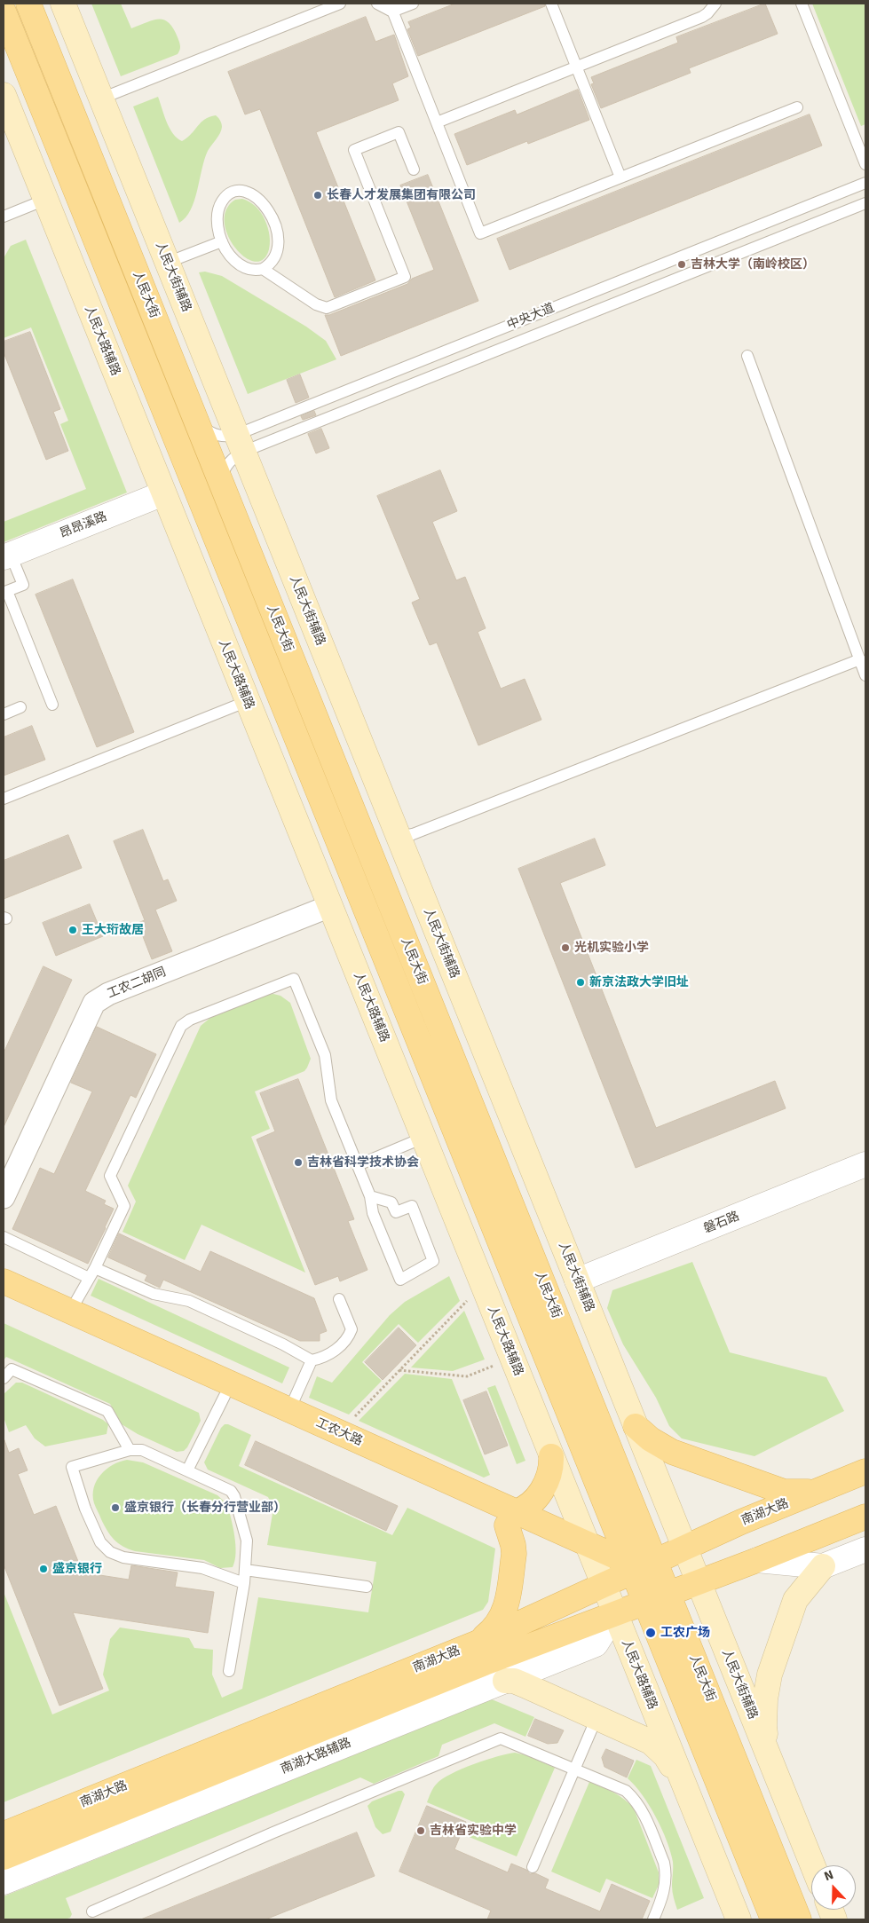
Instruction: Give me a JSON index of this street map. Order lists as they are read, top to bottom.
{
  "streets": {
    "main road": [
      "人民大街辅路",
      "人民大街",
      "人民大路辅路",
      "工农大路",
      "南湖大路"
    ],
    "street": [
      "昂昂溪路",
      "工农二胡同",
      "磐石路",
      "南湖大路辅路"
    ],
    "lane": ["中央大道"]
  },
  "crossings": [
    ["人民大街辅路", "中央大道"],
    ["人民大街辅路", "磐石路"],
    ["人民大街辅路", "南湖大路"],
    ["人民大街", "中央大道"],
    ["人民大街", "人民大路辅路"],
    ["人民大街", "工农大路"],
    ["人民大街", "南湖大路"],
    ["人民大路辅路", "昂昂溪路"],
    ["人民大路辅路", "工农二胡同"],
    ["人民大路辅路", "工农大路"],
    ["人民大路辅路", "南湖大路"],
    ["人民大路辅路", "南湖大路辅路"],
    ["工农大路", "南湖大路"],
    ["南湖大路", "南湖大路辅路"]
  ],
  "places": [
    "长春人才发展集团有限公司",
    "吉林大学（南岭校区）",
    "王大珩故居",
    "光机实验小学",
    "新京法政大学旧址",
    "吉林省科学技术协会",
    "盛京银行（长春分行营业部）",
    "盛京银行",
    "工农广场",
    "吉林省实验中学"
  ],
  "north": "top"
}
